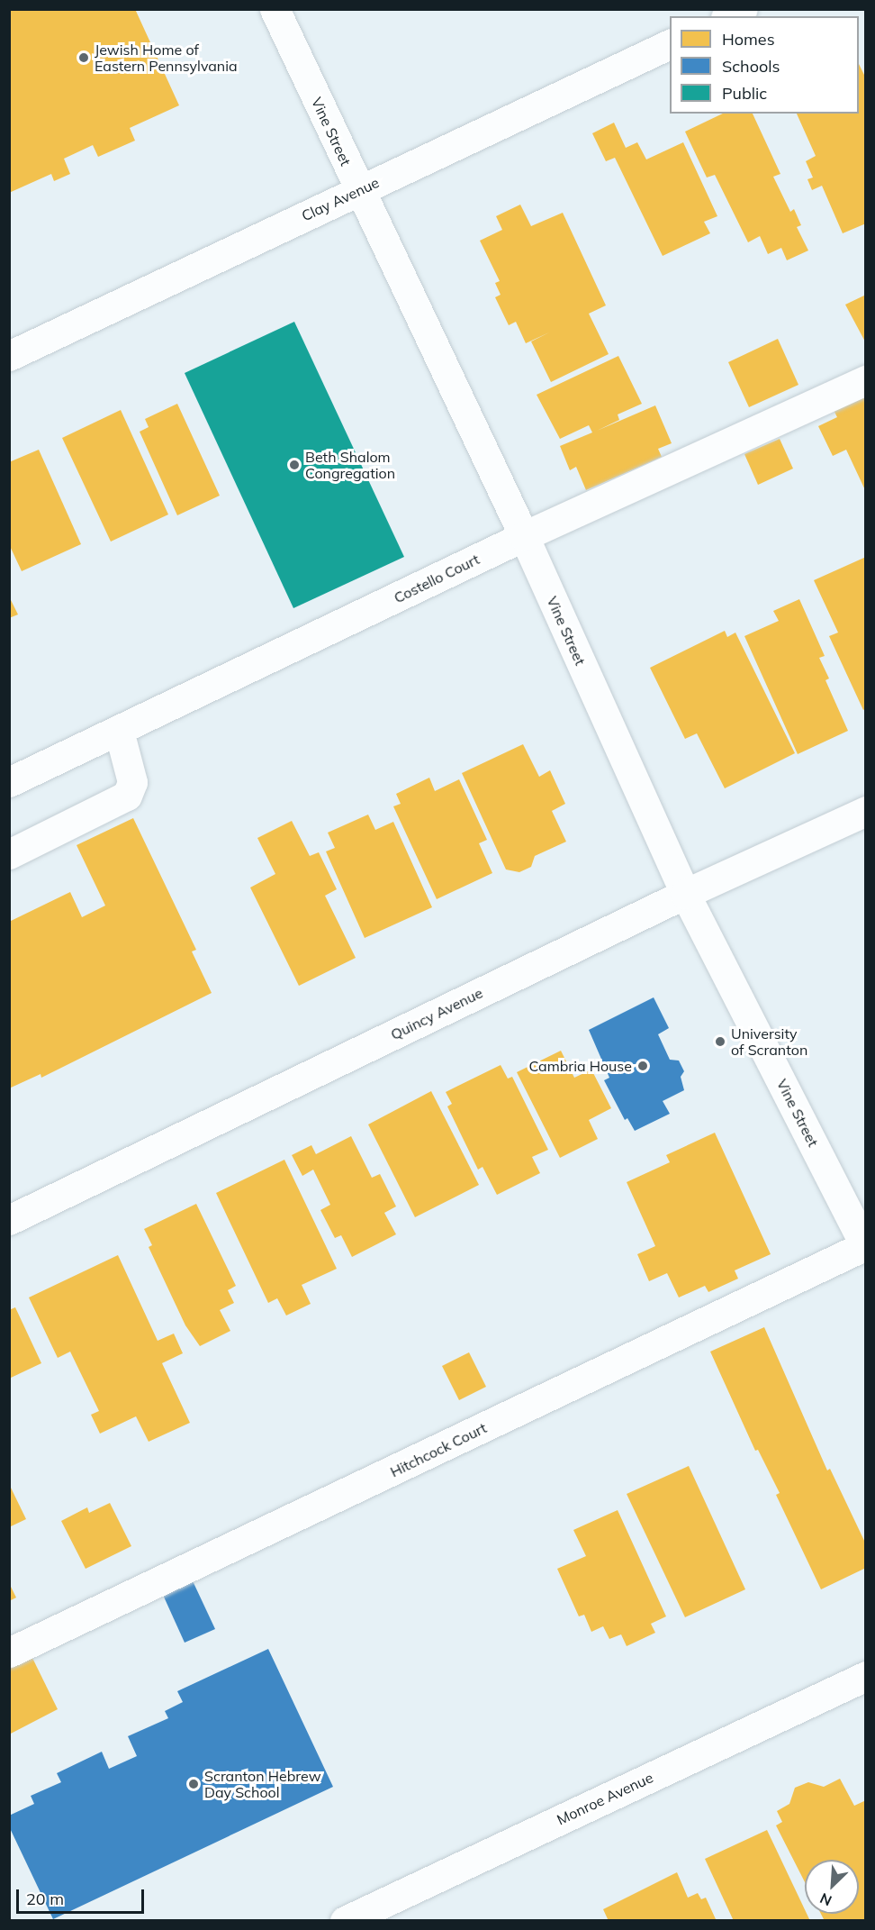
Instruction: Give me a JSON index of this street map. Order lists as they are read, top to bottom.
{
  "streets": {
    "street": [
      "Vine Street",
      "Clay Avenue",
      "Costello Court",
      "Quincy Avenue",
      "Hitchcock Court",
      "Monroe Avenue"
    ]
  },
  "crossings": [
    ["Vine Street", "Clay Avenue"],
    ["Vine Street", "Costello Court"],
    ["Vine Street", "Quincy Avenue"],
    ["Vine Street", "Hitchcock Court"]
  ],
  "places": [
    "Jewish Home of Eastern Pennsylvania",
    "Beth Shalom Congregation",
    "University of Scranton",
    "Cambria House",
    "Scranton Hebrew Day School"
  ],
  "legend": ["Homes", "Schools", "Public"],
  "scale_bar": "20 m",
  "north": "bottom left"
}
